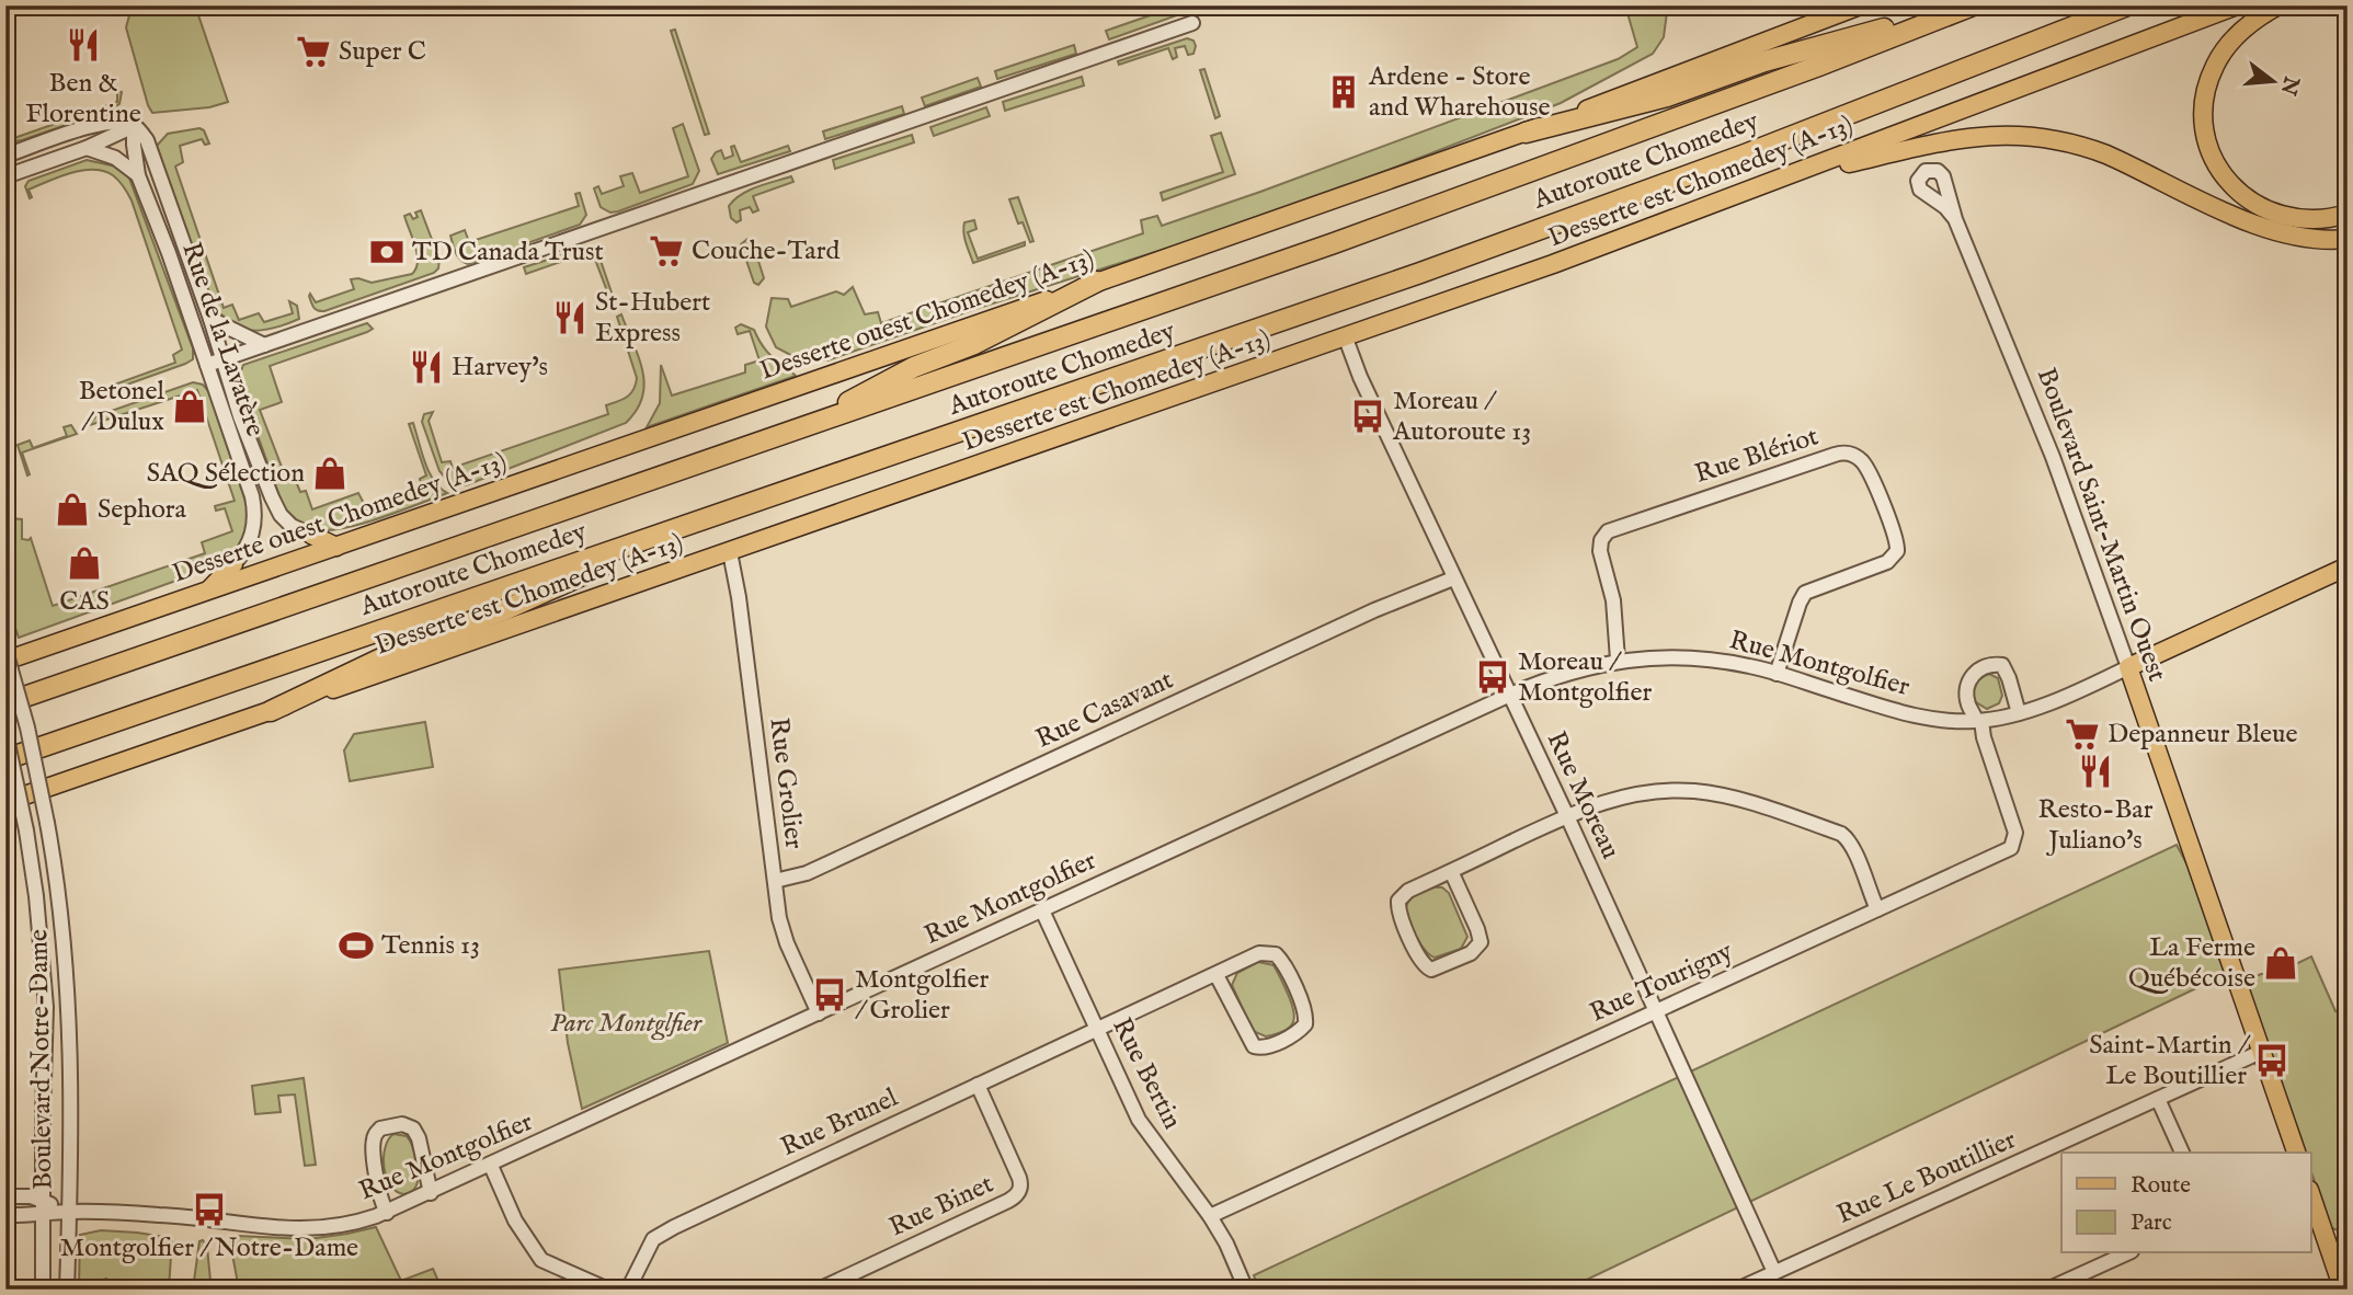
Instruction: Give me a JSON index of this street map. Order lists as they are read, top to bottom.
{
  "streets": {
    "highway": ["Autoroute Chomedey"],
    "main road": [
      "Desserte est Chomedey (A-13)",
      "Desserte ouest Chomedey (A-13)",
      "Boulevard Saint-Martin Ouest",
      "Rue Montgolfier"
    ],
    "street": [
      "Rue de la Lavatère",
      "Rue Blériot",
      "Rue Casavant",
      "Rue Grolier",
      "Rue Moreau",
      "Rue Tourigny",
      "Boulevard Notre-Dame",
      "Rue Bertin",
      "Rue Brunel",
      "Rue Le Boutillier",
      "Rue Binet"
    ]
  },
  "crossings": [
    ["Desserte est Chomedey (A-13)", "Rue Grolier"],
    ["Desserte est Chomedey (A-13)", "Rue Moreau"],
    ["Rue Blériot", "Rue Montgolfier"],
    ["Boulevard Saint-Martin Ouest", "Rue Montgolfier"],
    ["Boulevard Saint-Martin Ouest", "Rue Le Boutillier"],
    ["Rue Montgolfier", "Rue Grolier"],
    ["Rue Montgolfier", "Rue Moreau"],
    ["Rue Montgolfier", "Rue Tourigny"],
    ["Rue Montgolfier", "Boulevard Notre-Dame"],
    ["Rue Montgolfier", "Rue Bertin"],
    ["Rue Casavant", "Rue Grolier"],
    ["Rue Casavant", "Rue Moreau"],
    ["Rue Moreau", "Rue Tourigny"],
    ["Rue Moreau", "Rue Le Boutillier"],
    ["Rue Tourigny", "Rue Bertin"],
    ["Rue Bertin", "Rue Brunel"],
    ["Rue Brunel", "Rue Binet"]
  ],
  "parks": ["Parc Montglfier"],
  "places": {
    "restaurant": [
      "Ben & Florentine",
      "St-Hubert Express",
      "Harvey's",
      "Resto-Bar Juliano's"
    ],
    "supermarket": ["Super C", "Couche-Tard", "Depanneur Bleue"],
    "building": ["Ardene - Store and Wharehouse"],
    "bank": ["TD Canada Trust"],
    "shop": [
      "Betonel / Dulux",
      "SAQ Sélection",
      "Sephora",
      "CAS",
      "La Ferme Québécoise"
    ],
    "bus stop": [
      "Moreau / Autoroute 13",
      "Moreau / Montgolfier",
      "Montgolfier / Grolier",
      "Saint-Martin / Le Boutillier",
      "Montgolfier / Notre-Dame"
    ],
    "sports": ["Tennis 13"]
  },
  "legend": ["Route", "Parc"],
  "north": "right"
}
